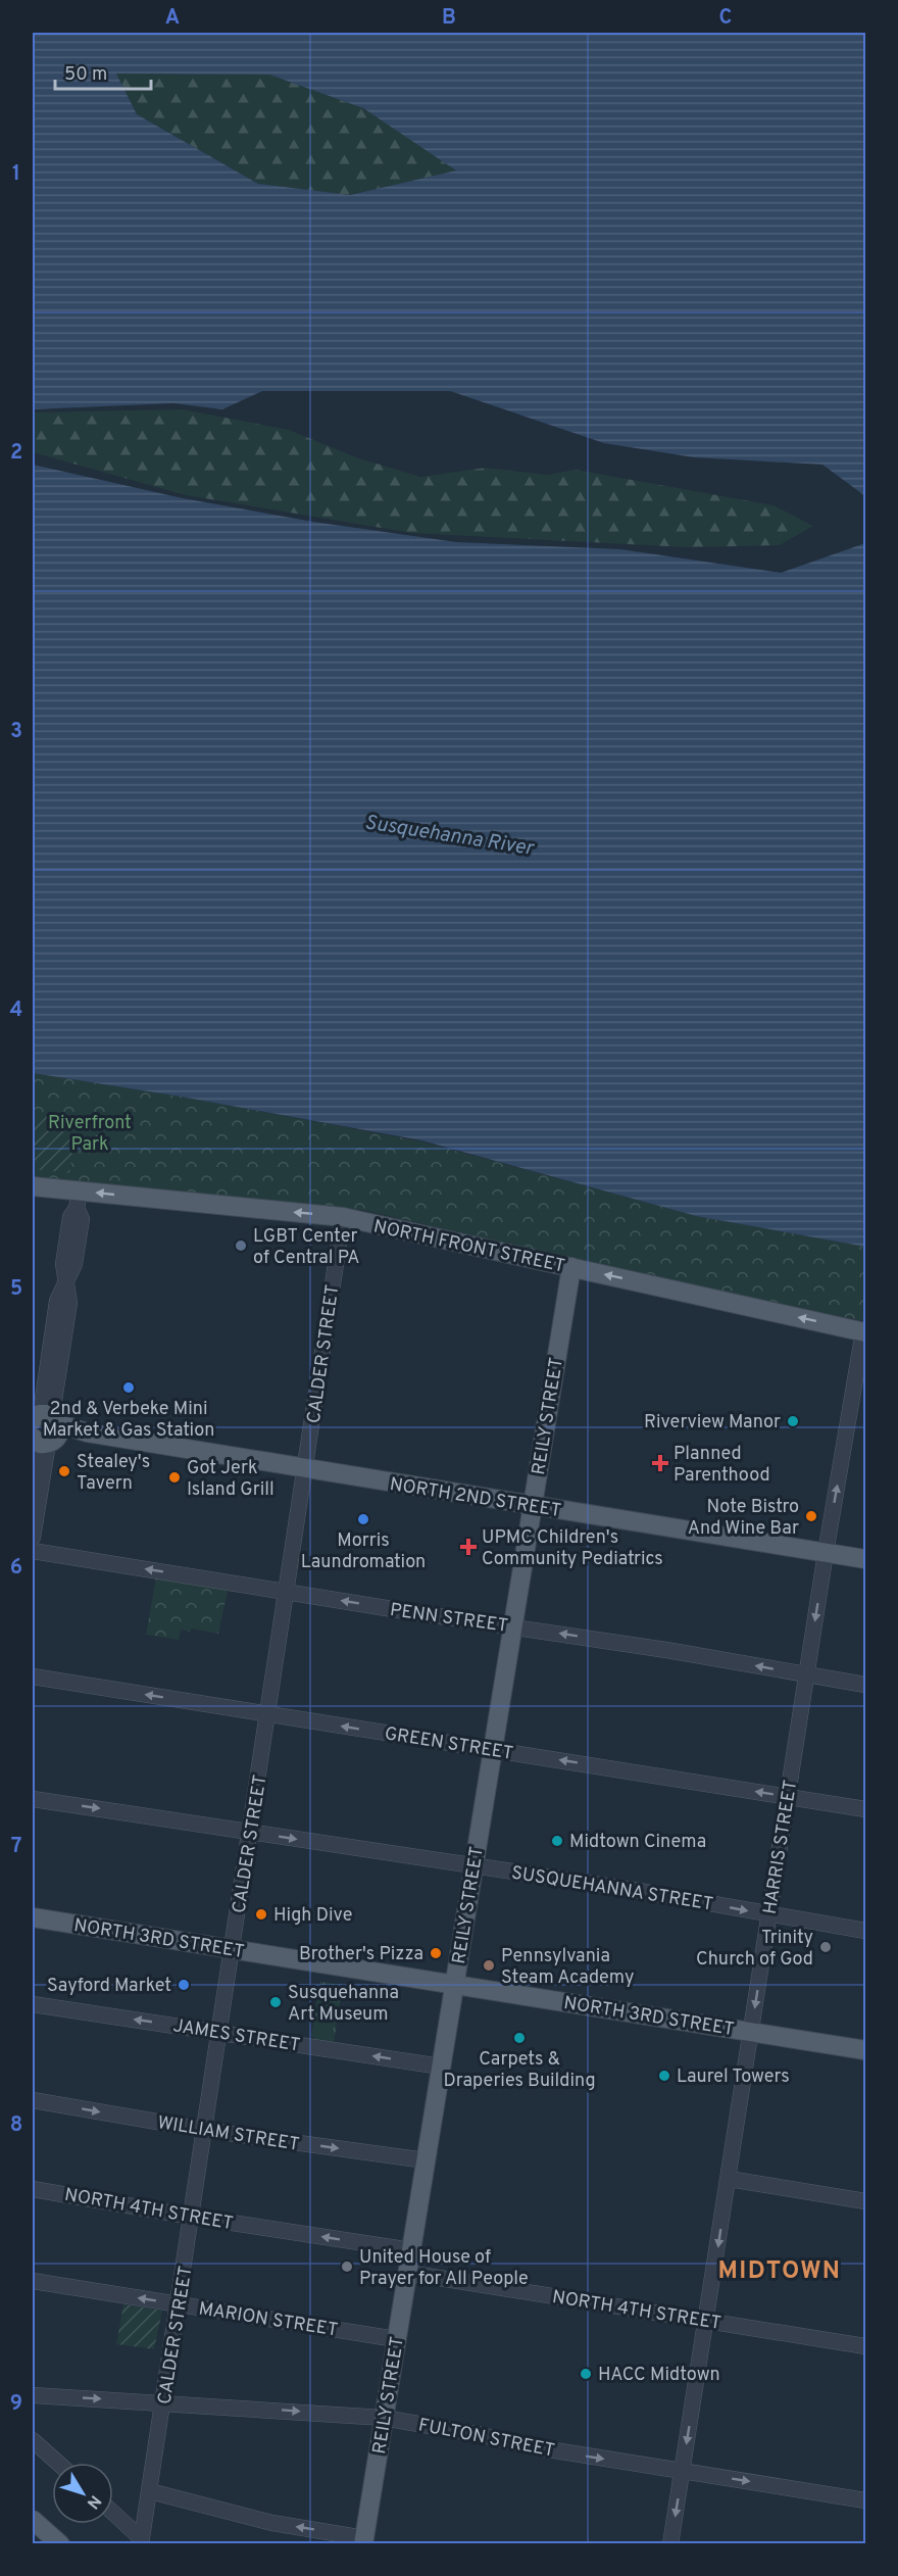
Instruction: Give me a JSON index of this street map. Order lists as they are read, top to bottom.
{
  "streets": {
    "main road": [
      "NORTH FRONT STREET",
      "REILY STREET",
      "NORTH 2ND STREET",
      "NORTH 3RD STREET"
    ],
    "street": [
      "CALDER STREET",
      "PENN STREET",
      "GREEN STREET",
      "HARRIS STREET",
      "SUSQUEHANNA STREET",
      "JAMES STREET",
      "WILLIAM STREET",
      "NORTH 4TH STREET",
      "MARION STREET",
      "FULTON STREET"
    ]
  },
  "crossings": [
    ["NORTH FRONT STREET", "CALDER STREET"],
    ["NORTH FRONT STREET", "REILY STREET"],
    ["NORTH FRONT STREET", "HARRIS STREET"],
    ["CALDER STREET", "NORTH 2ND STREET"],
    ["CALDER STREET", "PENN STREET"],
    ["CALDER STREET", "GREEN STREET"],
    ["CALDER STREET", "SUSQUEHANNA STREET"],
    ["CALDER STREET", "NORTH 3RD STREET"],
    ["CALDER STREET", "JAMES STREET"],
    ["CALDER STREET", "WILLIAM STREET"],
    ["CALDER STREET", "NORTH 4TH STREET"],
    ["CALDER STREET", "MARION STREET"],
    ["CALDER STREET", "FULTON STREET"],
    ["REILY STREET", "NORTH 2ND STREET"],
    ["REILY STREET", "PENN STREET"],
    ["REILY STREET", "GREEN STREET"],
    ["REILY STREET", "SUSQUEHANNA STREET"],
    ["REILY STREET", "NORTH 3RD STREET"],
    ["REILY STREET", "JAMES STREET"],
    ["REILY STREET", "WILLIAM STREET"],
    ["REILY STREET", "NORTH 4TH STREET"],
    ["REILY STREET", "MARION STREET"],
    ["REILY STREET", "FULTON STREET"],
    ["NORTH 2ND STREET", "HARRIS STREET"],
    ["PENN STREET", "HARRIS STREET"],
    ["GREEN STREET", "HARRIS STREET"],
    ["HARRIS STREET", "SUSQUEHANNA STREET"],
    ["HARRIS STREET", "NORTH 3RD STREET"],
    ["HARRIS STREET", "NORTH 4TH STREET"],
    ["HARRIS STREET", "FULTON STREET"]
  ],
  "one_way": [
    "NORTH FRONT STREET",
    "PENN STREET",
    "GREEN STREET",
    "SUSQUEHANNA STREET",
    "JAMES STREET",
    "WILLIAM STREET",
    "MARION STREET",
    "FULTON STREET"
  ],
  "districts": ["MIDTOWN"],
  "water": ["Susquehanna River"],
  "parks": ["Riverfront Park"],
  "places": {
    "other": [
      "LGBT Center of Central PA",
      "2nd & Verbeke Mini Market & Gas Station",
      "Riverview Manor",
      "Stealey's Tavern",
      "Got Jerk Island Grill",
      "Note Bistro And Wine Bar",
      "Morris Laundromation",
      "Midtown Cinema",
      "High Dive",
      "Trinity Church of God",
      "Brother's Pizza",
      "Pennsylvania Steam Academy",
      "Sayford Market",
      "Susquehanna Art Museum",
      "Carpets & Draperies Building",
      "Laurel Towers",
      "United House of Prayer for All People",
      "HACC Midtown"
    ],
    "health": ["Planned Parenthood", "UPMC Children's Community Pediatrics"]
  },
  "scale_bar": "50 m",
  "north": "bottom right",
  "grid": {
    "columns": ["A", "B", "C"],
    "rows": [
      "1",
      "2",
      "3",
      "4",
      "5",
      "6",
      "7",
      "8",
      "9"
    ]
  }
}
